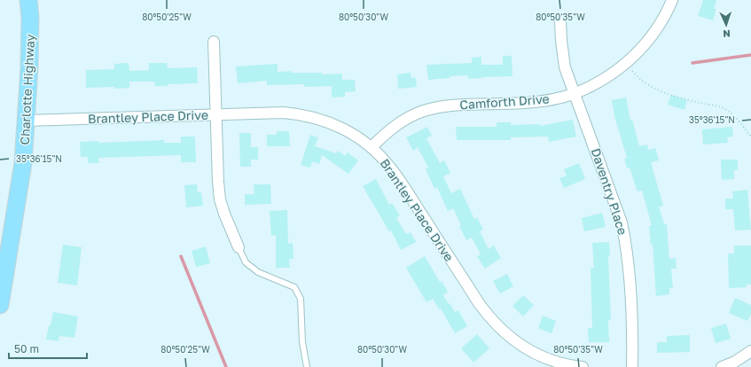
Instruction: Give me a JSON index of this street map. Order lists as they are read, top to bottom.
{
  "streets": {
    "main road": ["Charlotte Highway"],
    "street": ["Camforth Drive", "Brantley Place Drive", "Daventry Place"]
  },
  "crossings": [
    ["Charlotte Highway", "Brantley Place Drive"],
    ["Camforth Drive", "Brantley Place Drive"],
    ["Camforth Drive", "Daventry Place"]
  ],
  "scale_bar": "50 m",
  "north": "bottom",
  "coordinates": [
    "80°50'25\"W",
    "80°50'30\"W",
    "80°50'35\"W",
    "35°36'15\"N"
  ]
}
